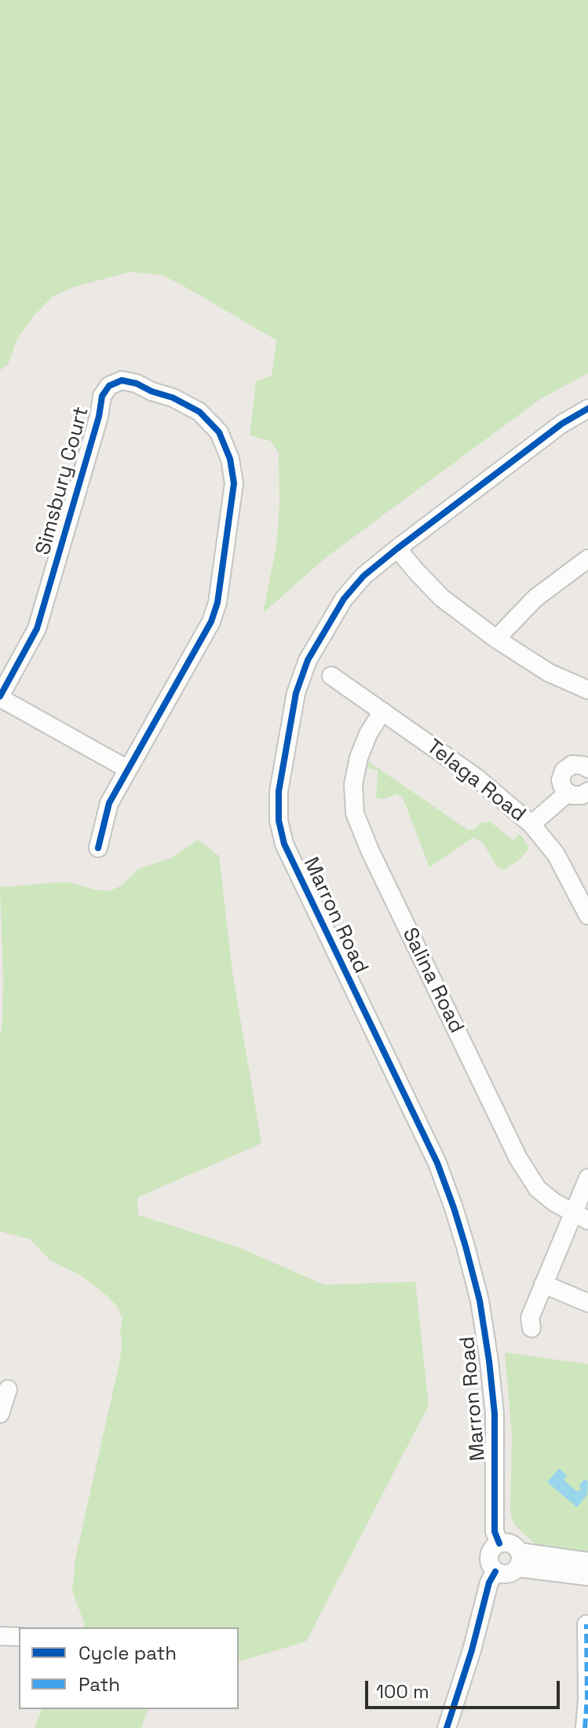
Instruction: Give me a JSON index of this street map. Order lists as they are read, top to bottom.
{
  "streets": {
    "street": [
      "Simsbury Court",
      "Telaga Road",
      "Marron Road",
      "Salina Road"
    ]
  },
  "crossings": [
    ["Telaga Road", "Salina Road"]
  ],
  "legend": ["Cycle path", "Path"],
  "scale_bar": "100 m"
}
